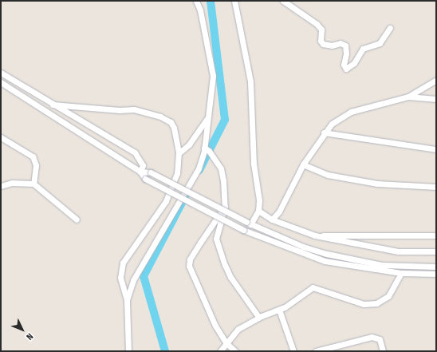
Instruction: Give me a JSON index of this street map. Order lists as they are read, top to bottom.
{
  "north": "bottom right"
}
